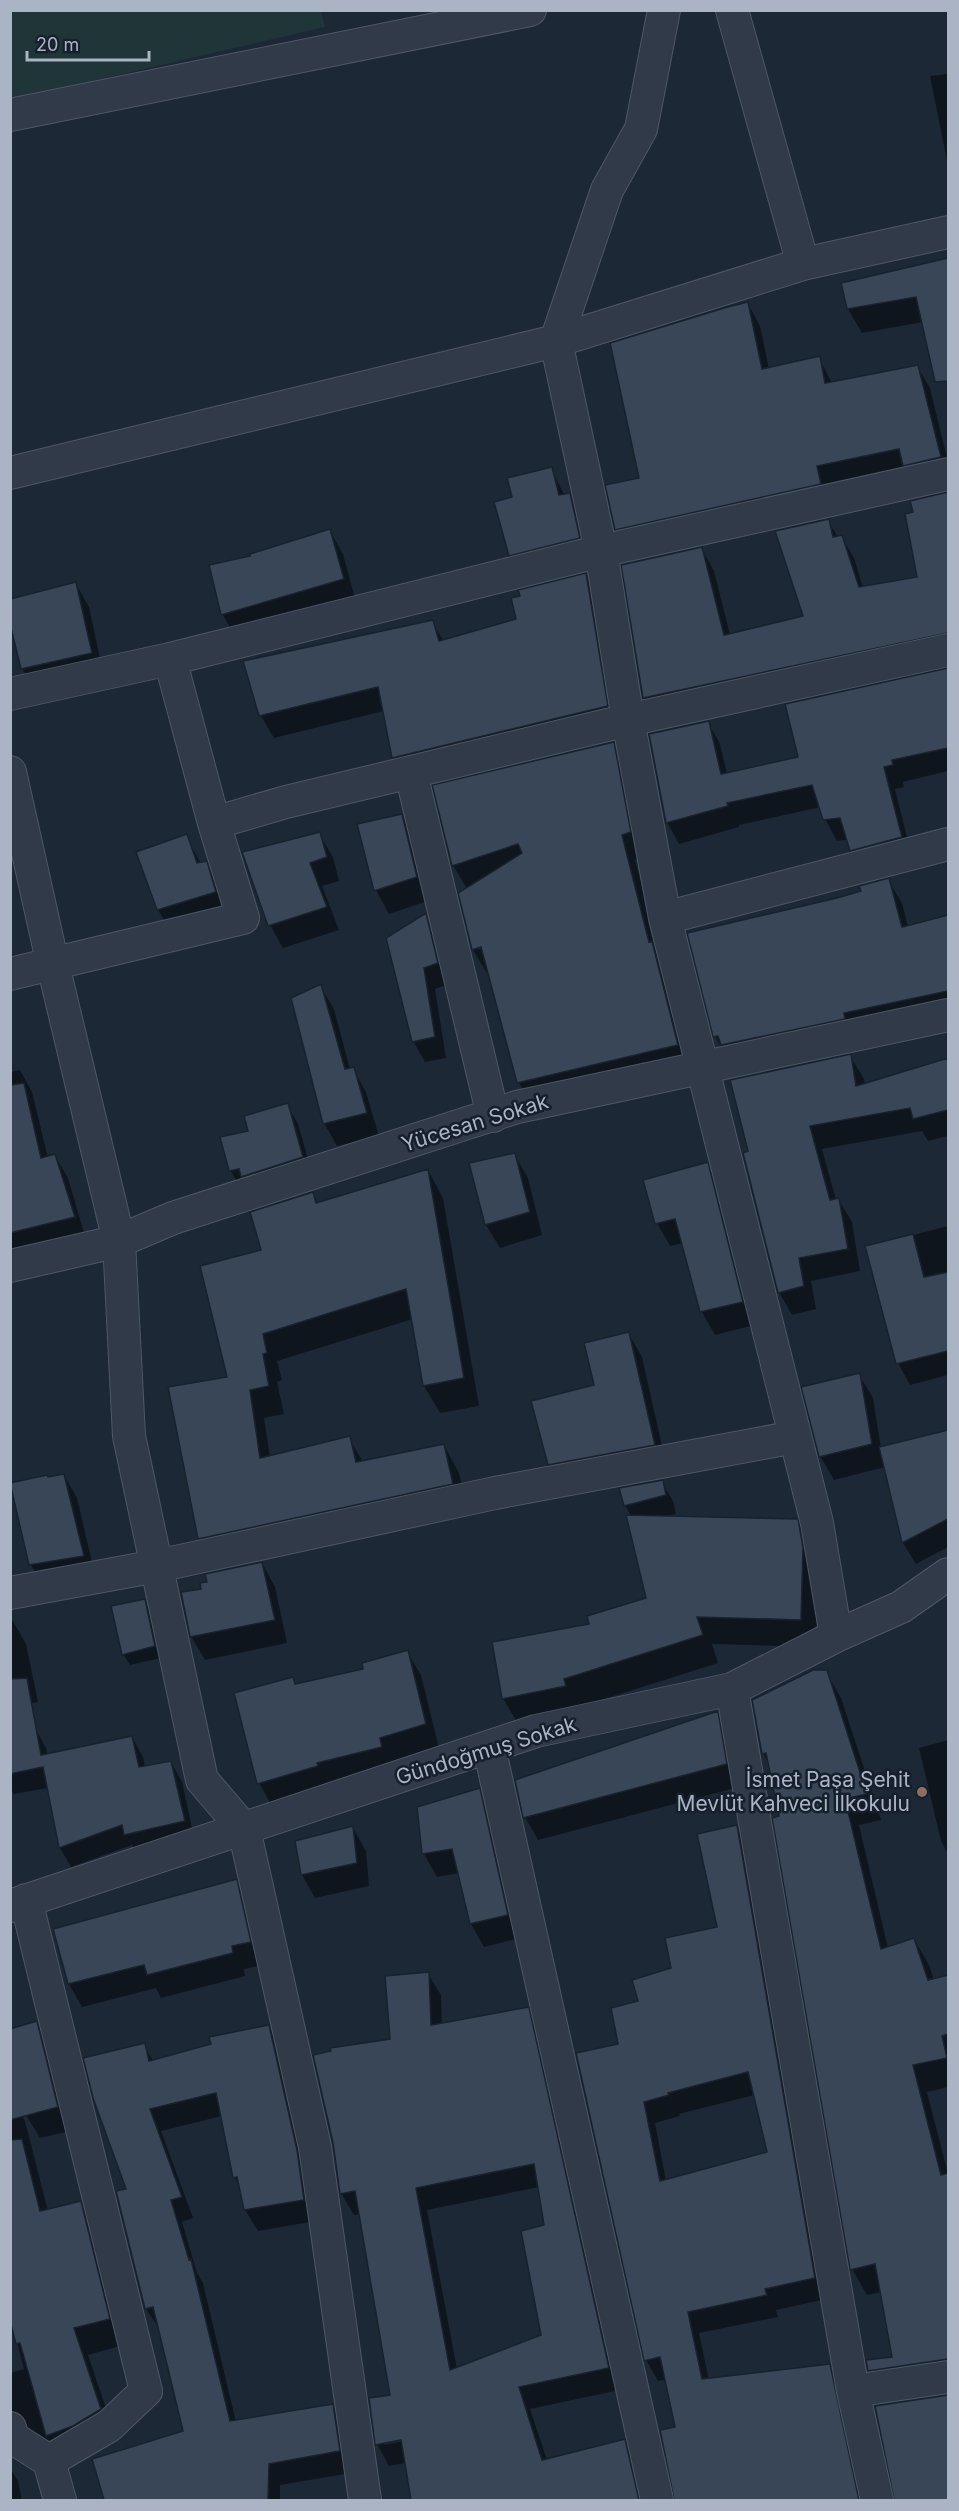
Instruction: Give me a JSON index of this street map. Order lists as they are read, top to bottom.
{
  "streets": {
    "street": ["Yücesan Sokak", "Gündoğmuş Sokak"]
  },
  "places": ["İsmet Paşa Şehit Mevlüt Kahveci İlkokulu"],
  "scale_bar": "20 m"
}
